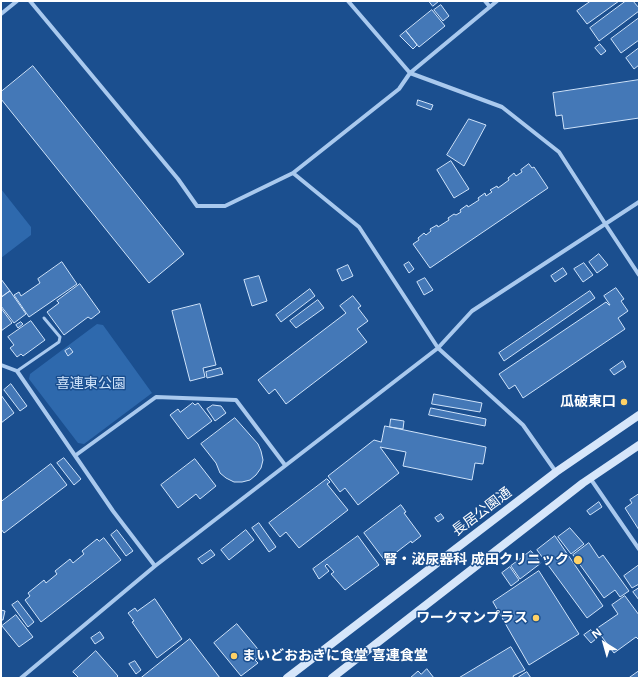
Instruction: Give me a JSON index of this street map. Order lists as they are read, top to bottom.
{
  "streets": {
    "main road": ["長居公園通"]
  },
  "parks": ["喜連東公園"],
  "places": [
    "瓜破東口",
    "腎・泌尿器科 成田クリニック",
    "ワークマンプラス",
    "まいどおおきに食堂 喜連食堂"
  ],
  "north": "top left"
}
